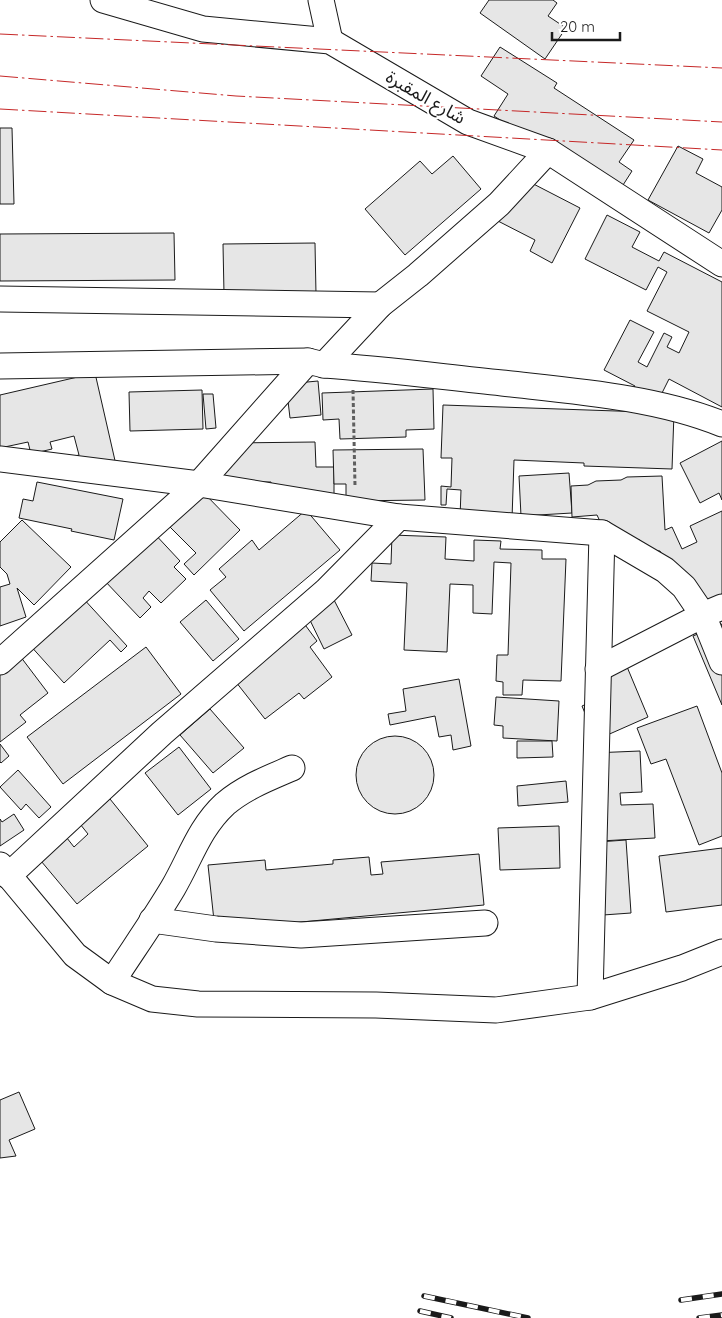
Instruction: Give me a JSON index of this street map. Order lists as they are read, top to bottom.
{
  "streets": {
    "street": ["شارع المقبرة"]
  },
  "scale_bar": "20 m"
}
